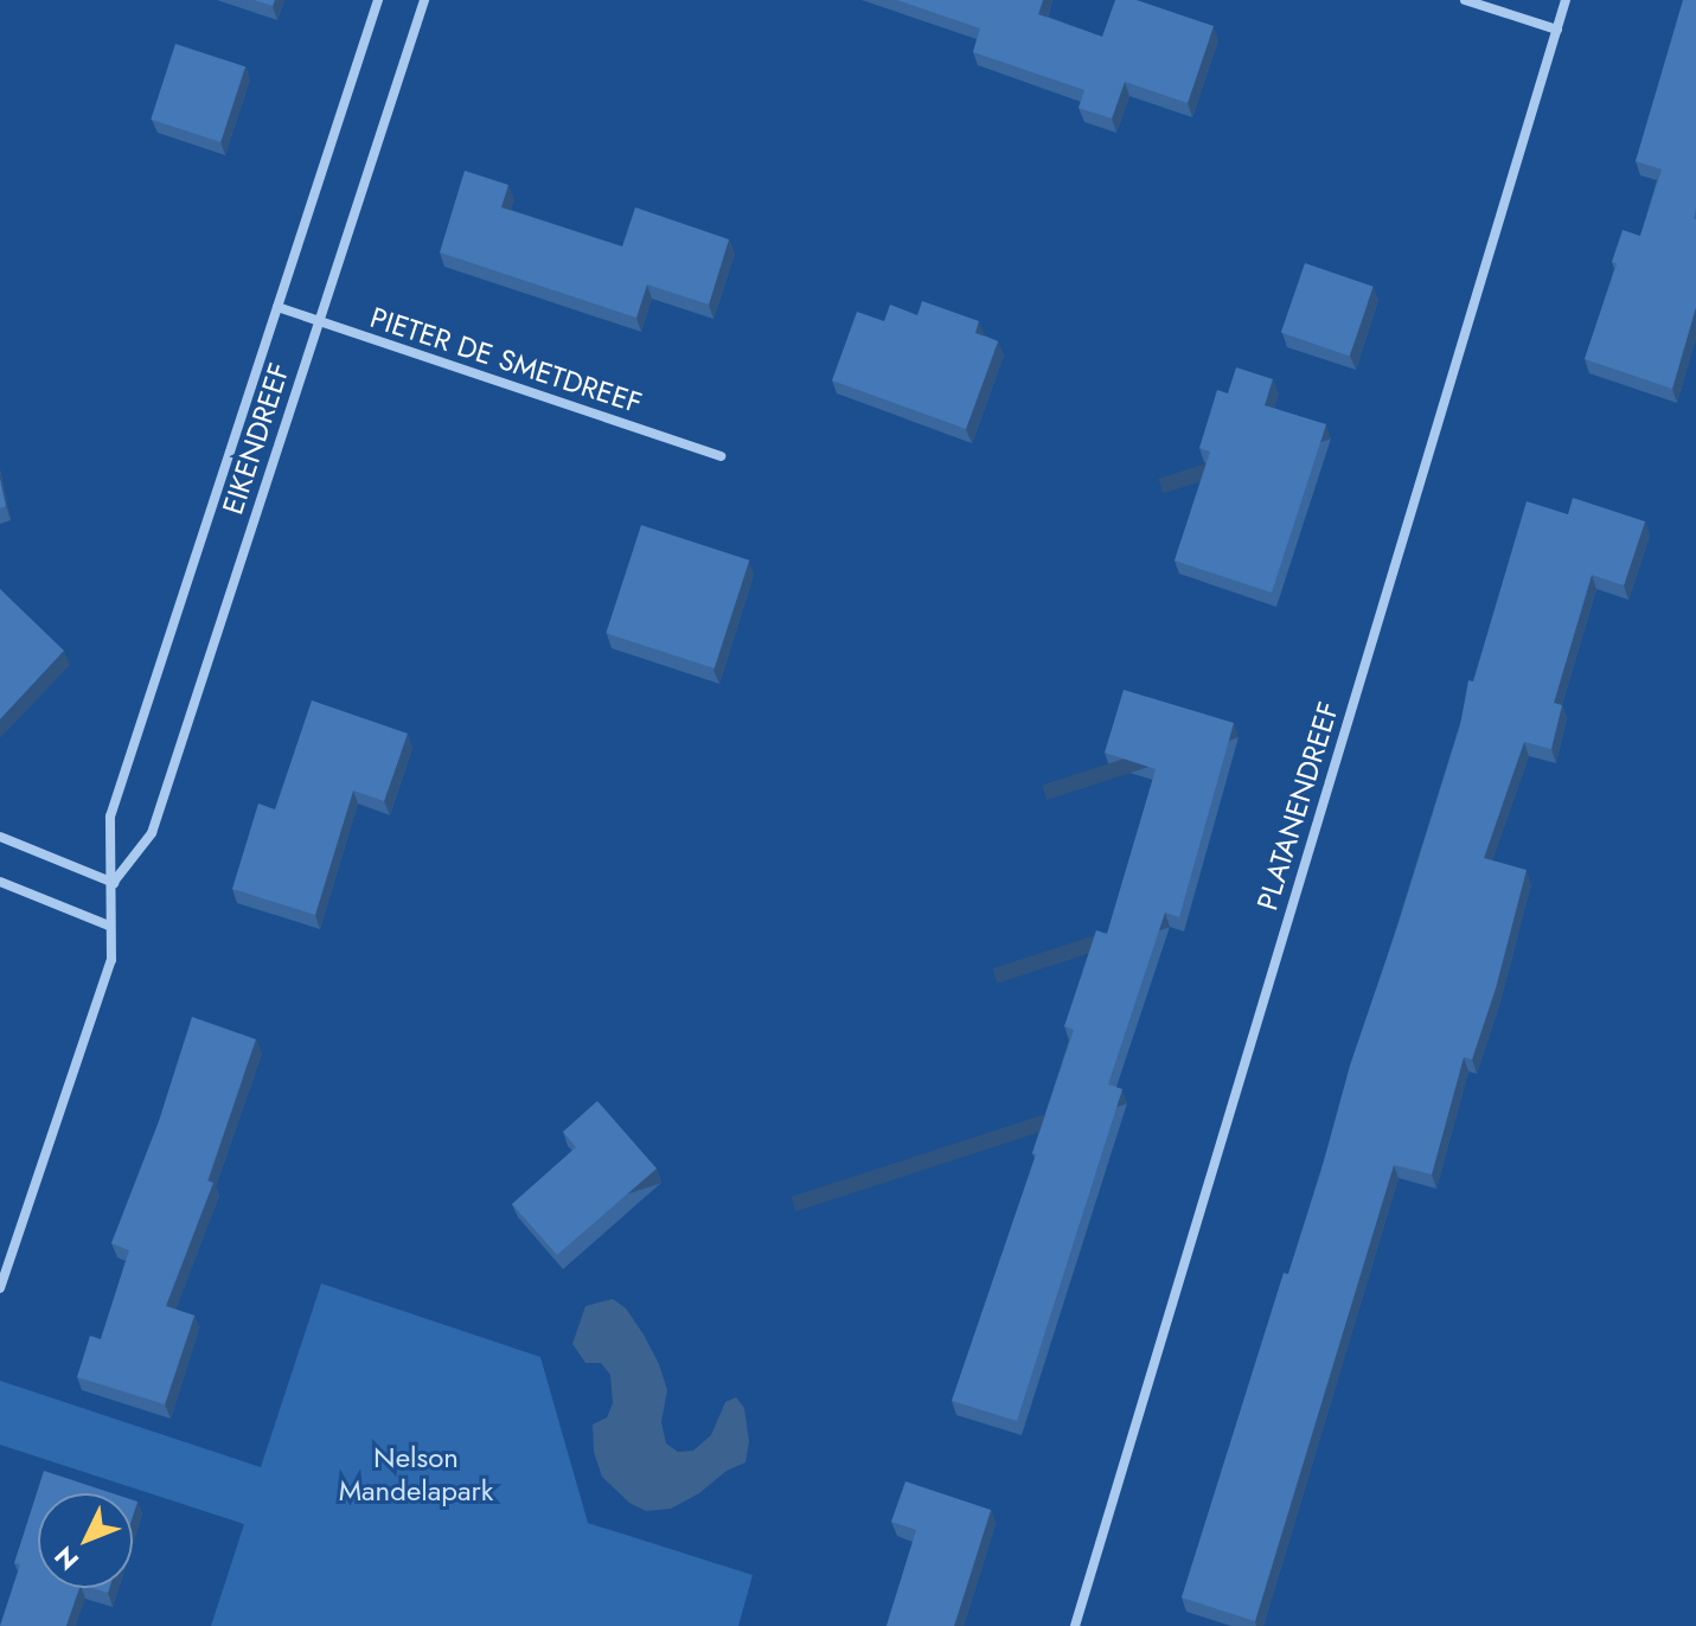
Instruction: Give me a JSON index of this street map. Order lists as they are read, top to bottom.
{
  "streets": {
    "street": ["PIETER DE SMETDREEF", "EIKENDREEF", "PLATANENDREEF"]
  },
  "crossings": [
    ["PIETER DE SMETDREEF", "EIKENDREEF"]
  ],
  "parks": ["Nelson Mandelapark"],
  "north": "bottom left"
}
